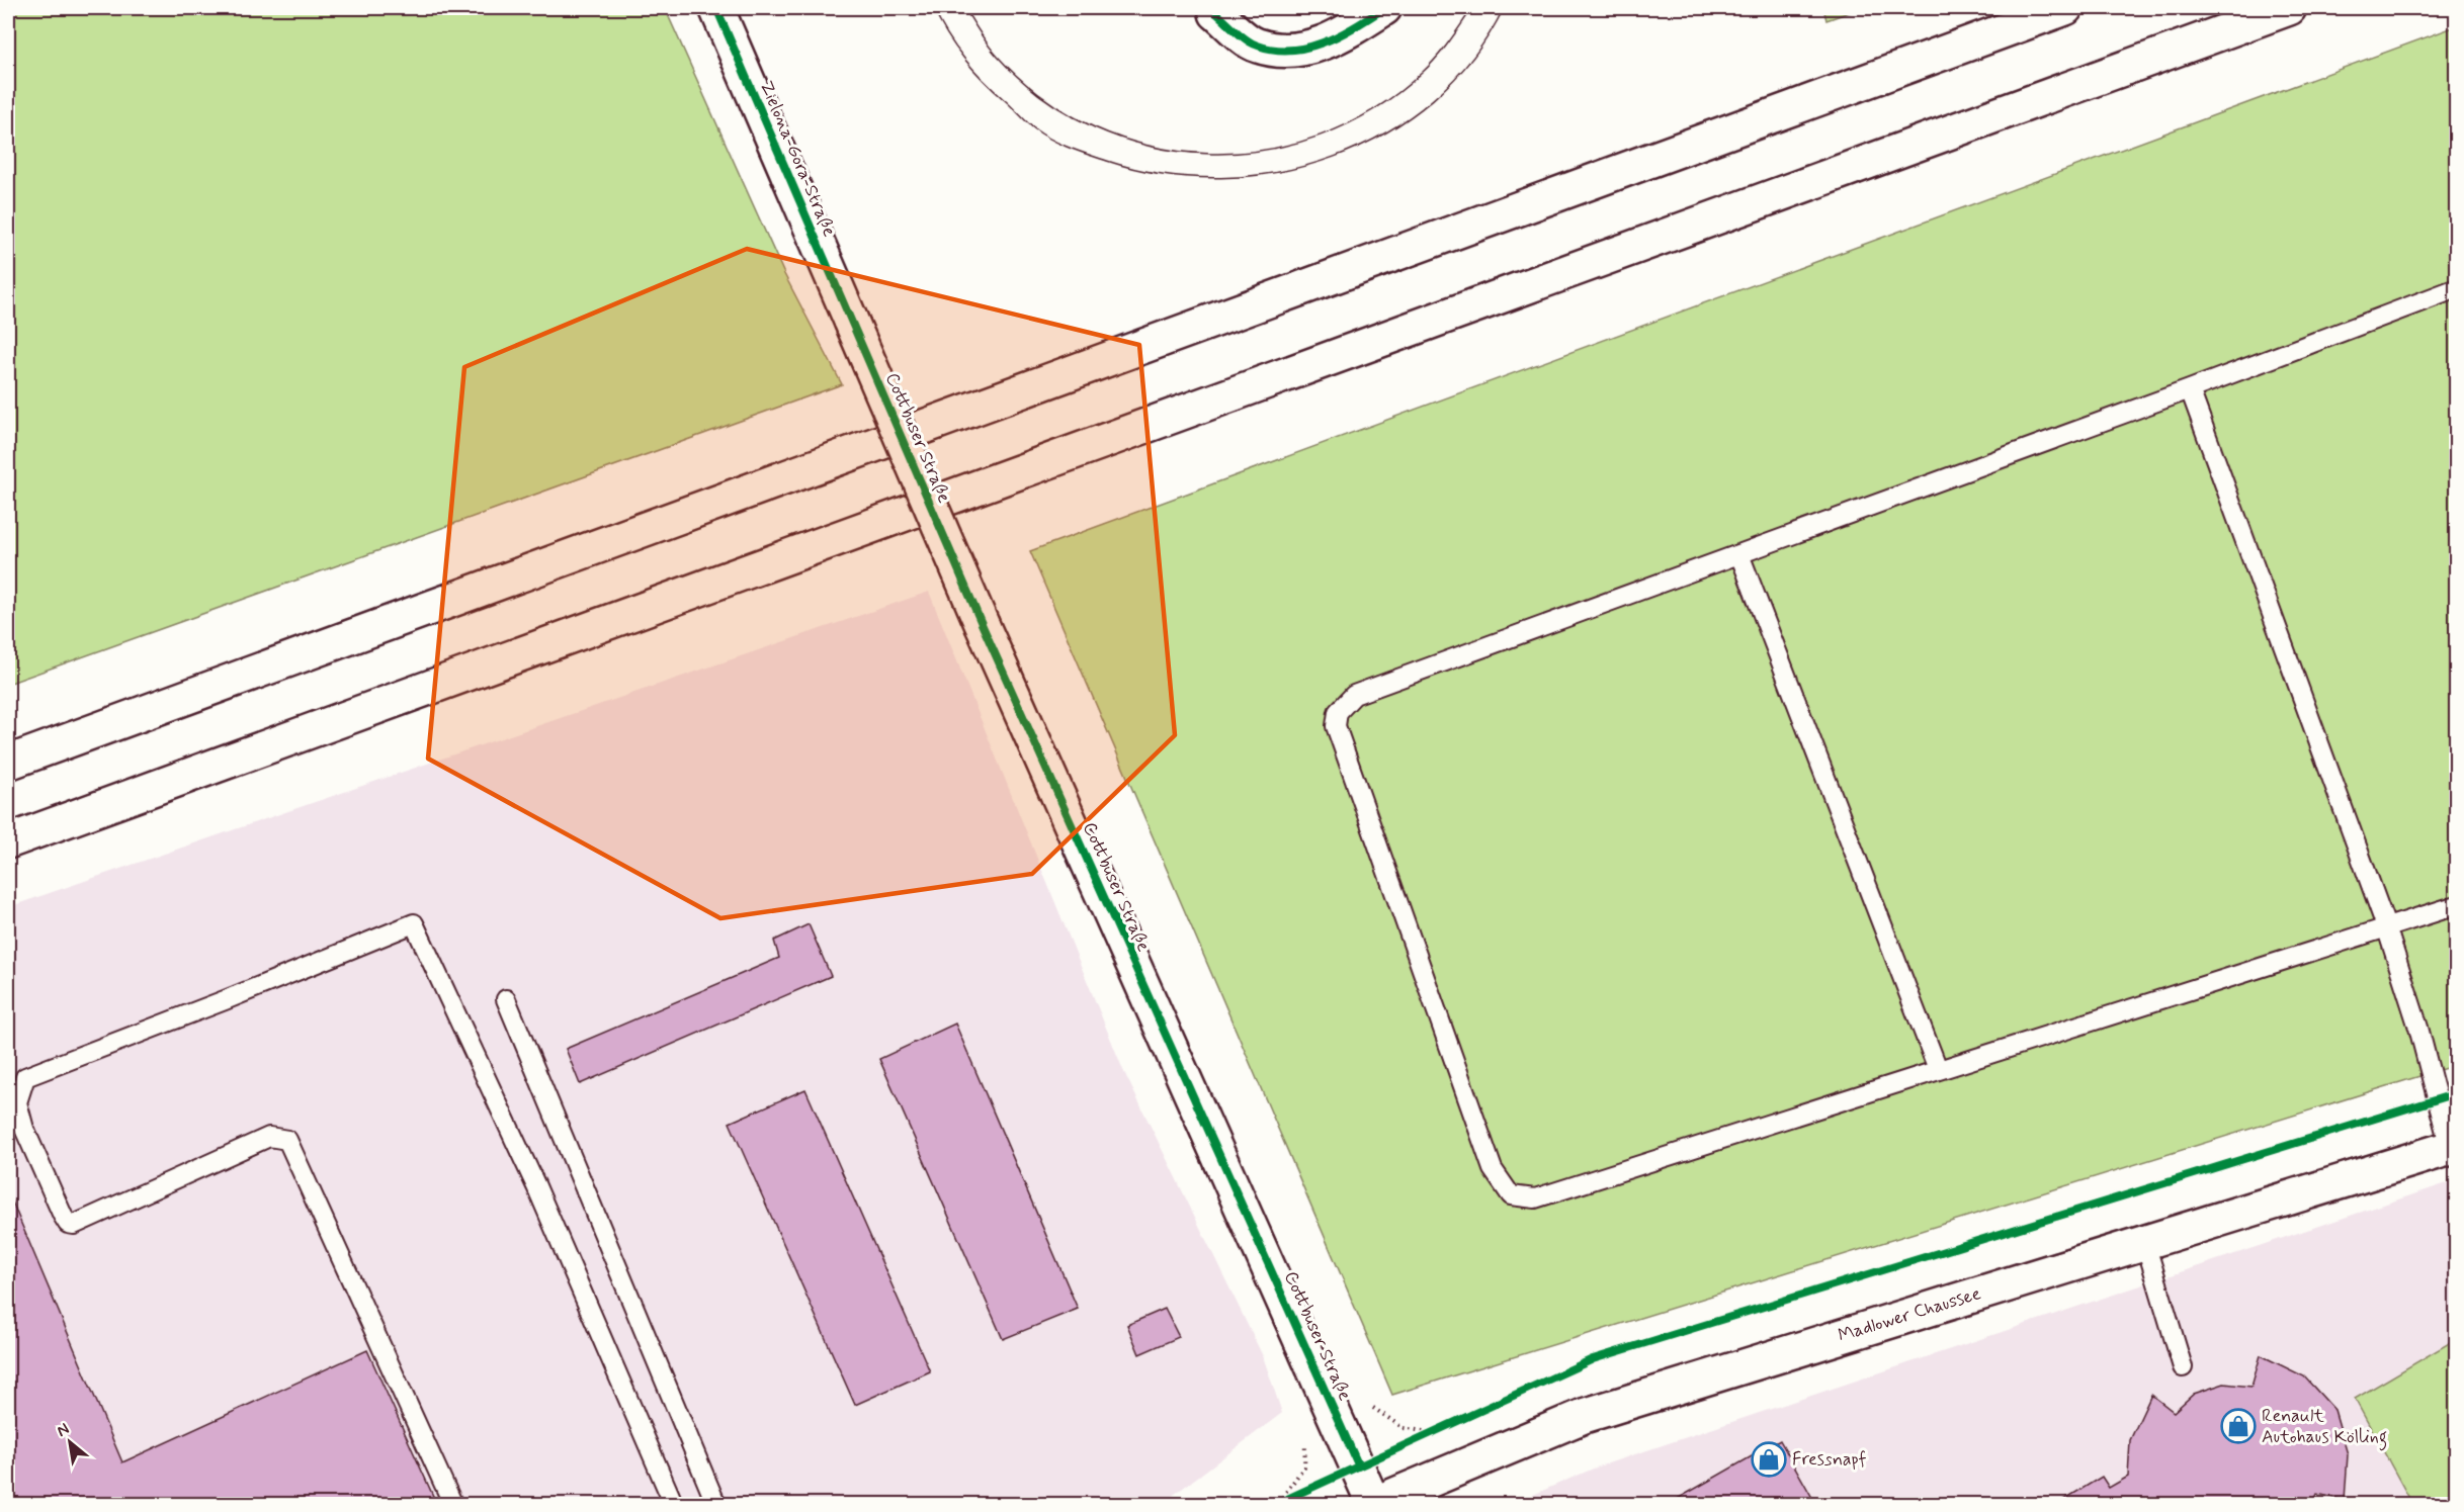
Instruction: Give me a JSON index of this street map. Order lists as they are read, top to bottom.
{
  "streets": {
    "main road": ["Zielona-Gora-Straße", "Cottbuser Straße", "Madlower Chaussee"]
  },
  "crossings": [
    ["Zielona-Gora-Straße", "Cottbuser Straße"],
    ["Cottbuser Straße", "Madlower Chaussee"]
  ],
  "places": {
    "shop": ["Renault Autohaus Kölling", "Fressnapf"]
  },
  "north": "top left"
}
